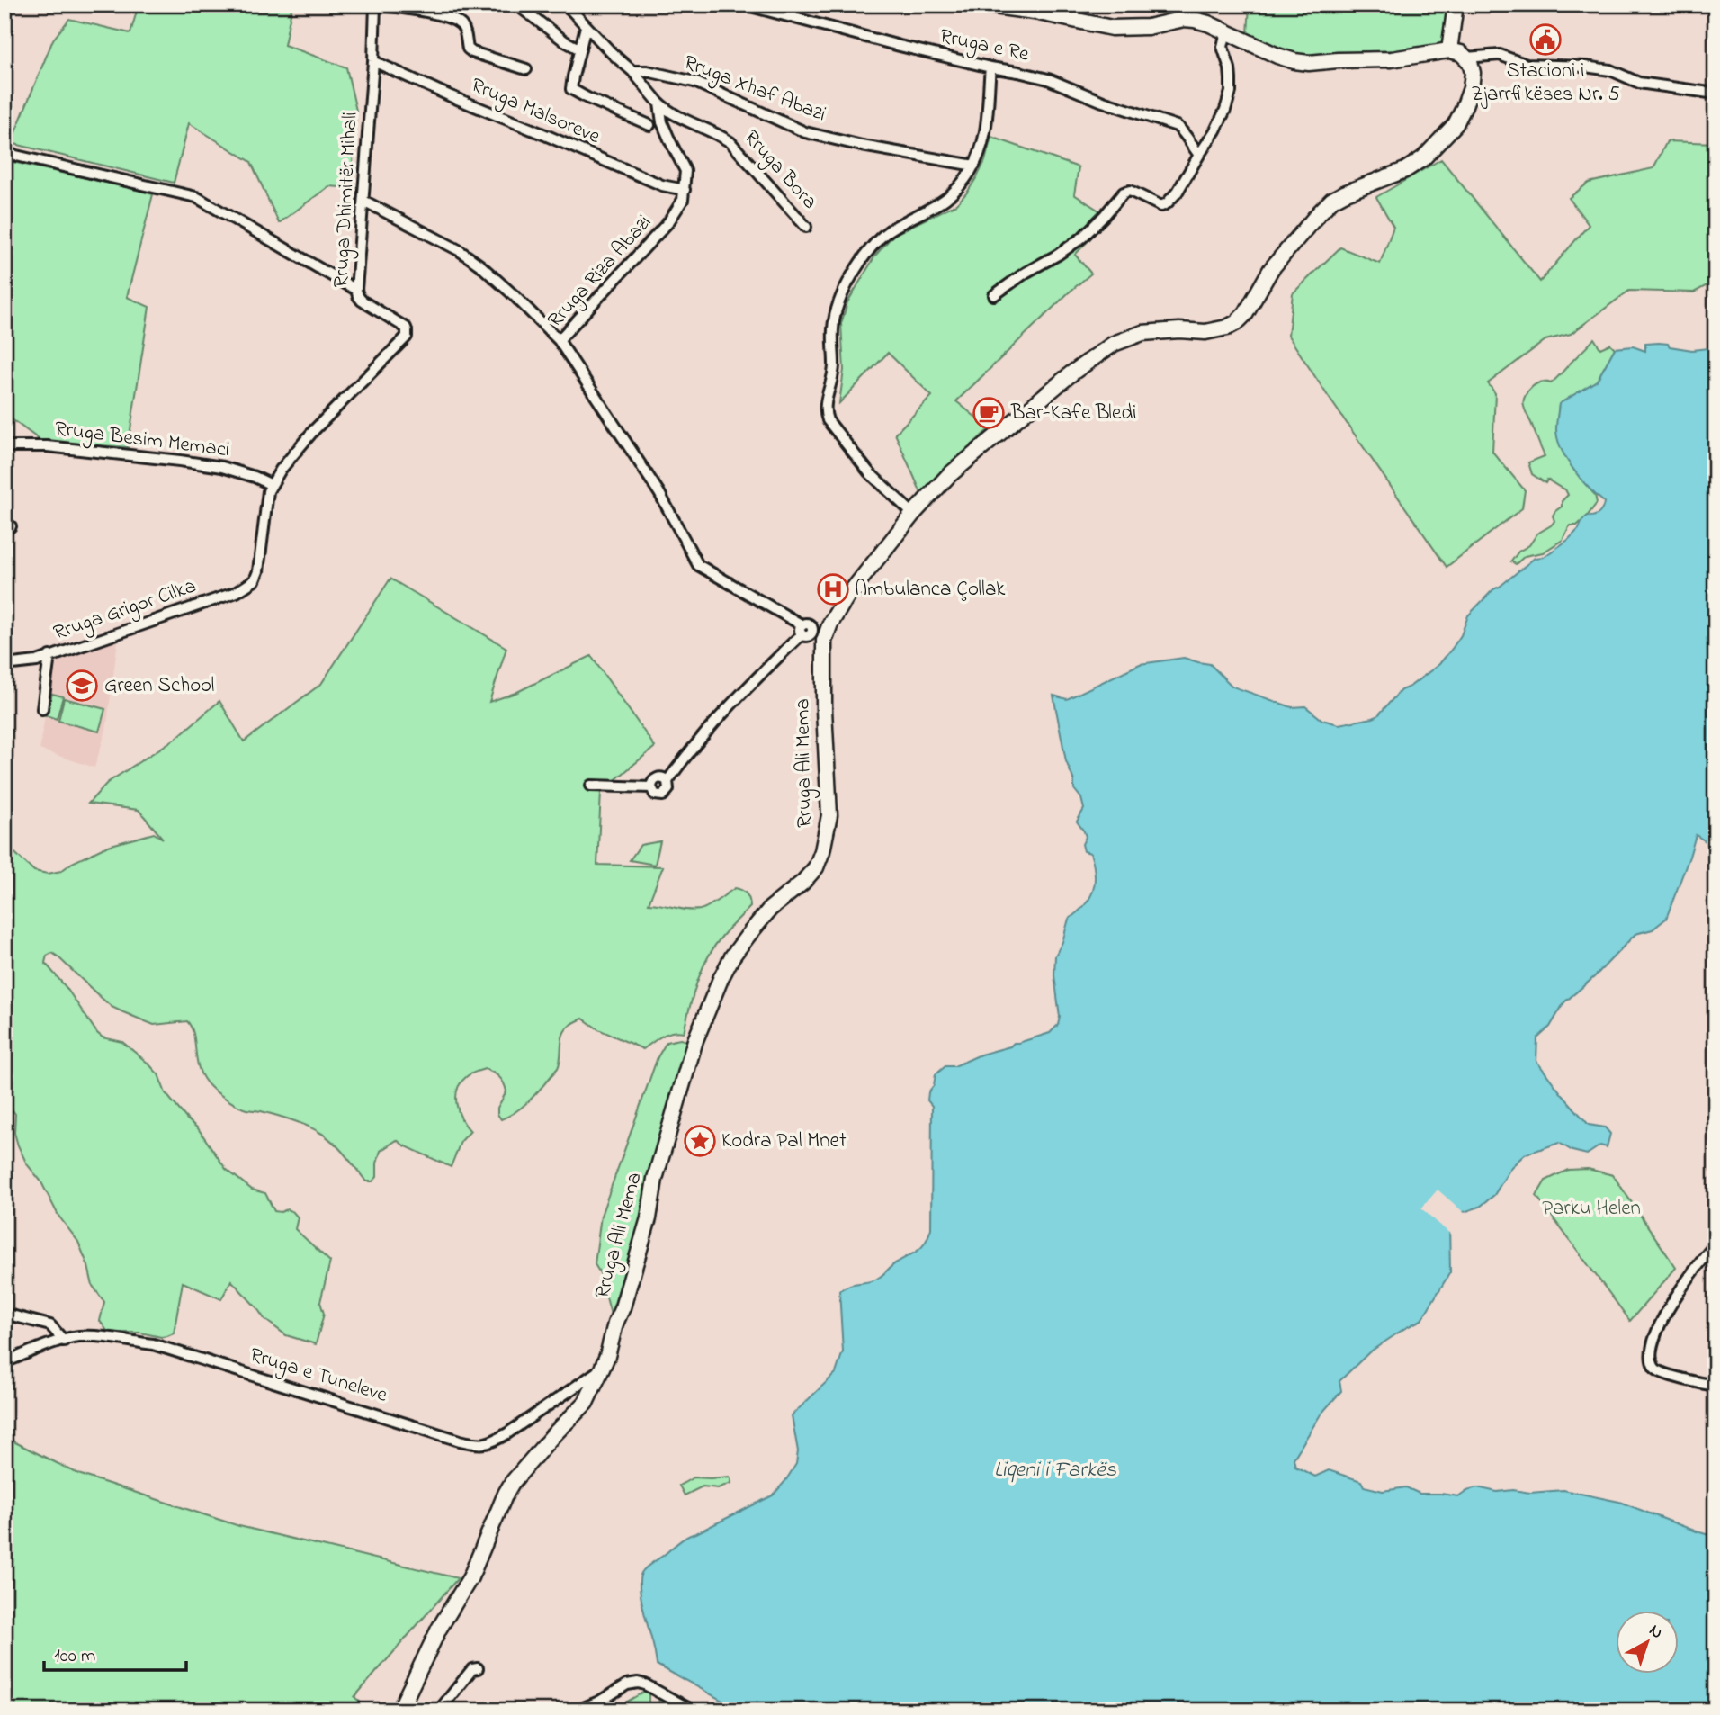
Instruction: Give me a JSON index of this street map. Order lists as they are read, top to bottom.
{
  "streets": {
    "street": [
      "Rruga e Re",
      "Rruga Xhaf Abazi",
      "Rruga Malsoreve",
      "Rruga Bora",
      "Rruga Dhimitër Mihali",
      "Rruga Riza Abazi",
      "Rruga Besim Memaci",
      "Rruga Grigor Cilka",
      "Rruga Ali Mema",
      "Rruga e Tuneleve"
    ]
  },
  "crossings": [
    ["Rruga Malsoreve", "Rruga Dhimitër Mihali"],
    ["Rruga Malsoreve", "Rruga Riza Abazi"],
    ["Rruga Dhimitër Mihali", "Rruga Besim Memaci"],
    ["Rruga Dhimitër Mihali", "Rruga Grigor Cilka"],
    ["Rruga Ali Mema", "Rruga e Tuneleve"]
  ],
  "water": ["Liqeni i Farkës"],
  "parks": ["Parku Helen"],
  "places": {
    "public building": ["Stacioni i Zjarrfikëses Nr. 5"],
    "cafe": ["Bar-Kafe Bledi"],
    "hospital": ["Ambulanca Çollak"],
    "school or university": ["Green School"],
    "place": ["Kodra Pal Mnet"]
  },
  "scale_bar": "100 m",
  "north": "top right"
}
